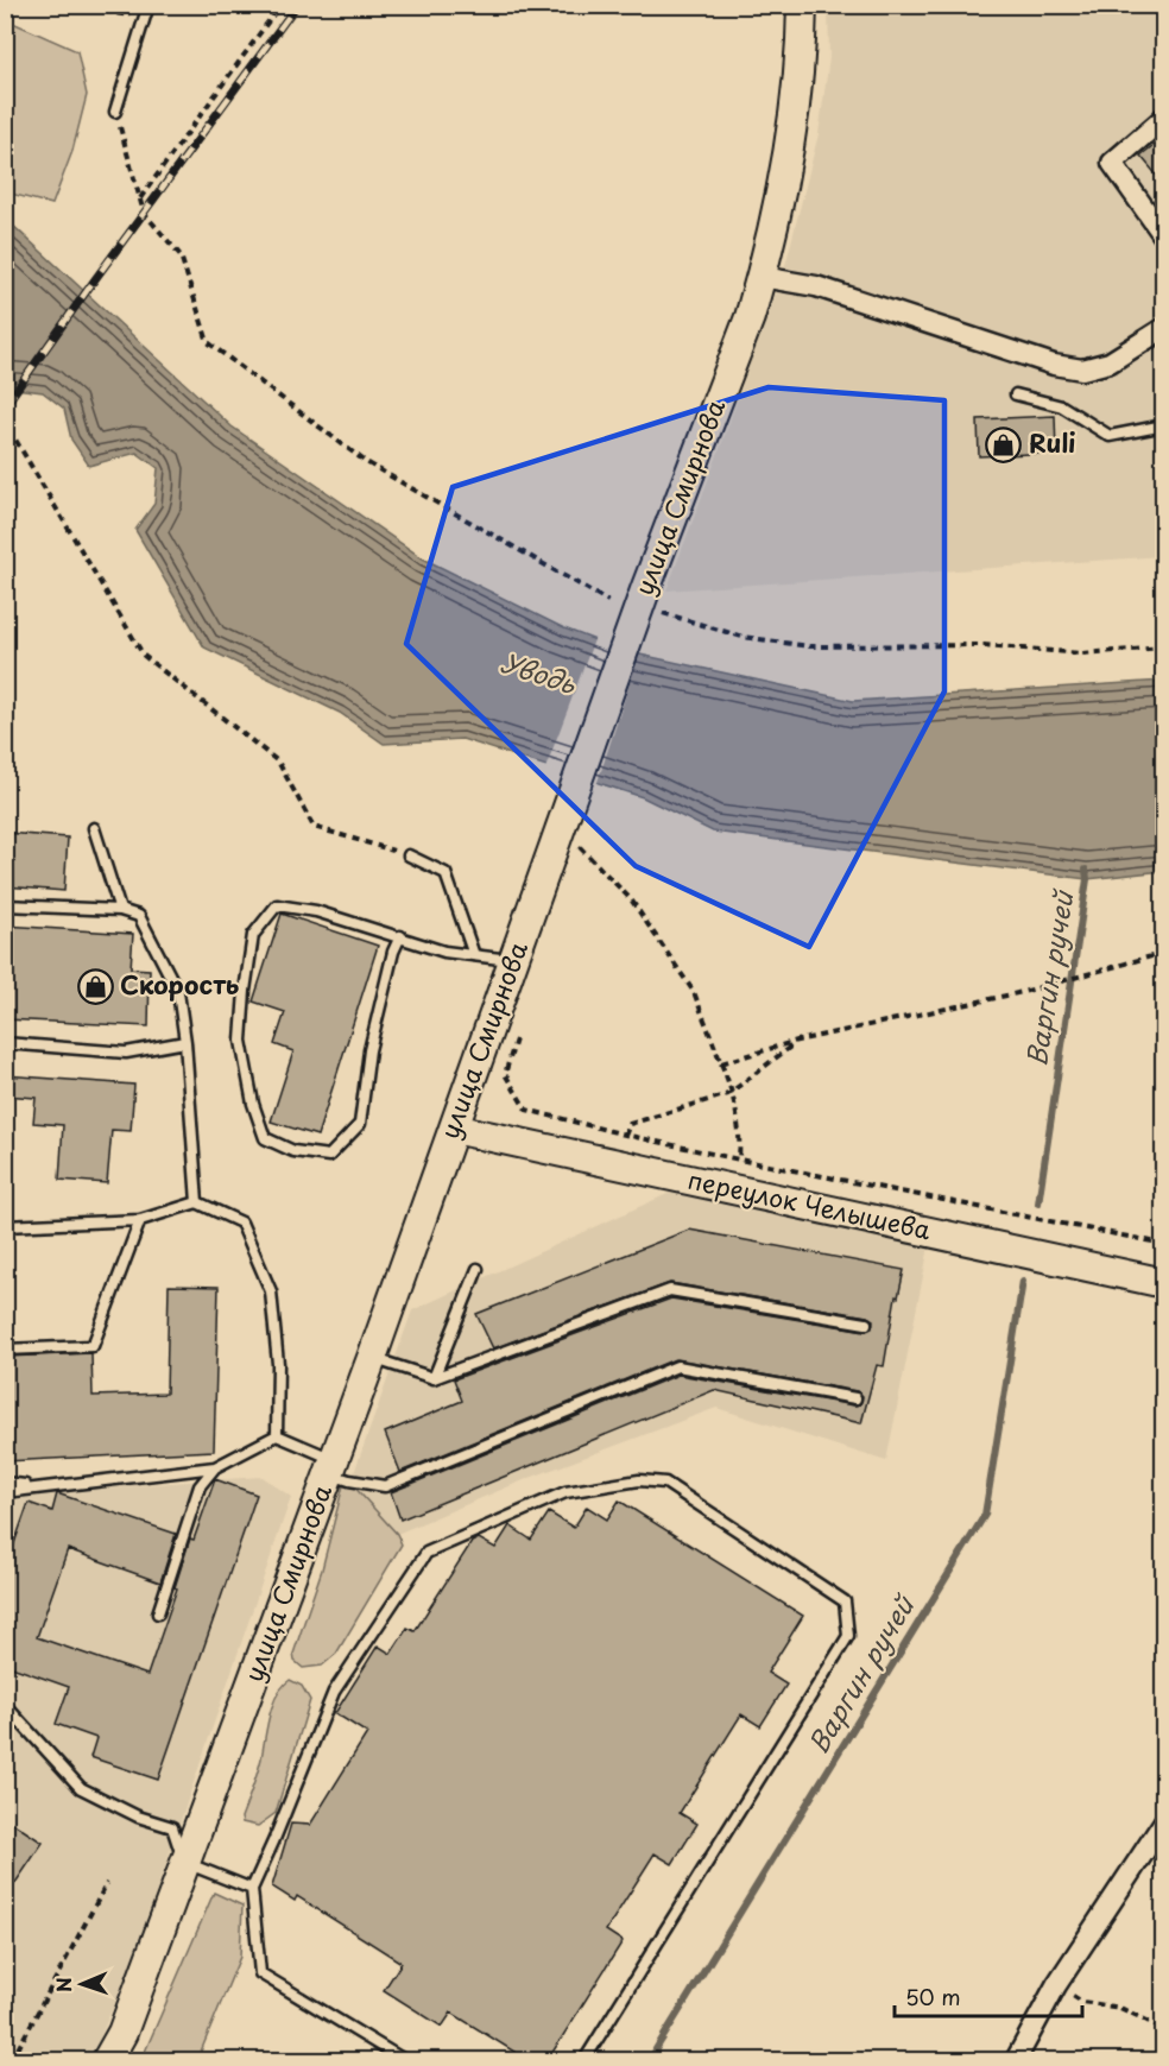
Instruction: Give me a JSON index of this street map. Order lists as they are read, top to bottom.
{
  "streets": {
    "main road": ["улица Смирнова", "переулок Челышева"]
  },
  "crossings": [
    ["улица Смирнова", "переулок Челышева"]
  ],
  "water": ["Уводь", "Варгин ручей"],
  "places": {
    "shop": ["Ruli", "Скорость"]
  },
  "scale_bar": "50 m",
  "north": "left"
}
